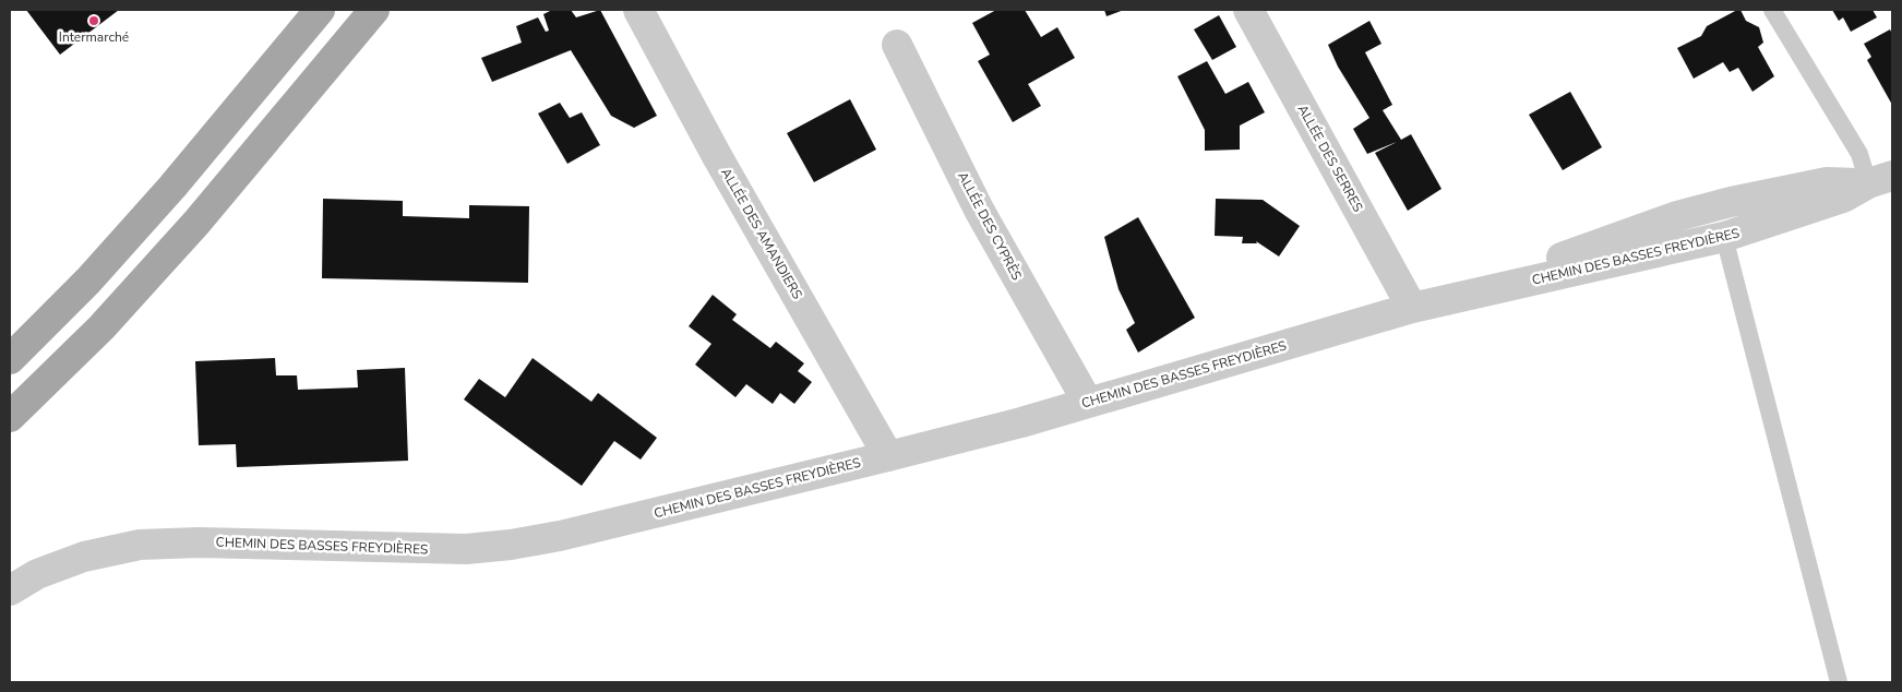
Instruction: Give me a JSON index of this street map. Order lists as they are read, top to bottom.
{
  "streets": {
    "street": [
      "ALLÉE DES SERRES",
      "ALLÉE DES CYPRÈS",
      "ALLÉE DES AMANDIERS",
      "CHEMIN DES BASSES FREYDIÈRES"
    ]
  },
  "crossings": [
    ["ALLÉE DES SERRES", "CHEMIN DES BASSES FREYDIÈRES"],
    ["ALLÉE DES CYPRÈS", "CHEMIN DES BASSES FREYDIÈRES"],
    ["ALLÉE DES AMANDIERS", "CHEMIN DES BASSES FREYDIÈRES"]
  ],
  "places": ["Intermarché"]
}
